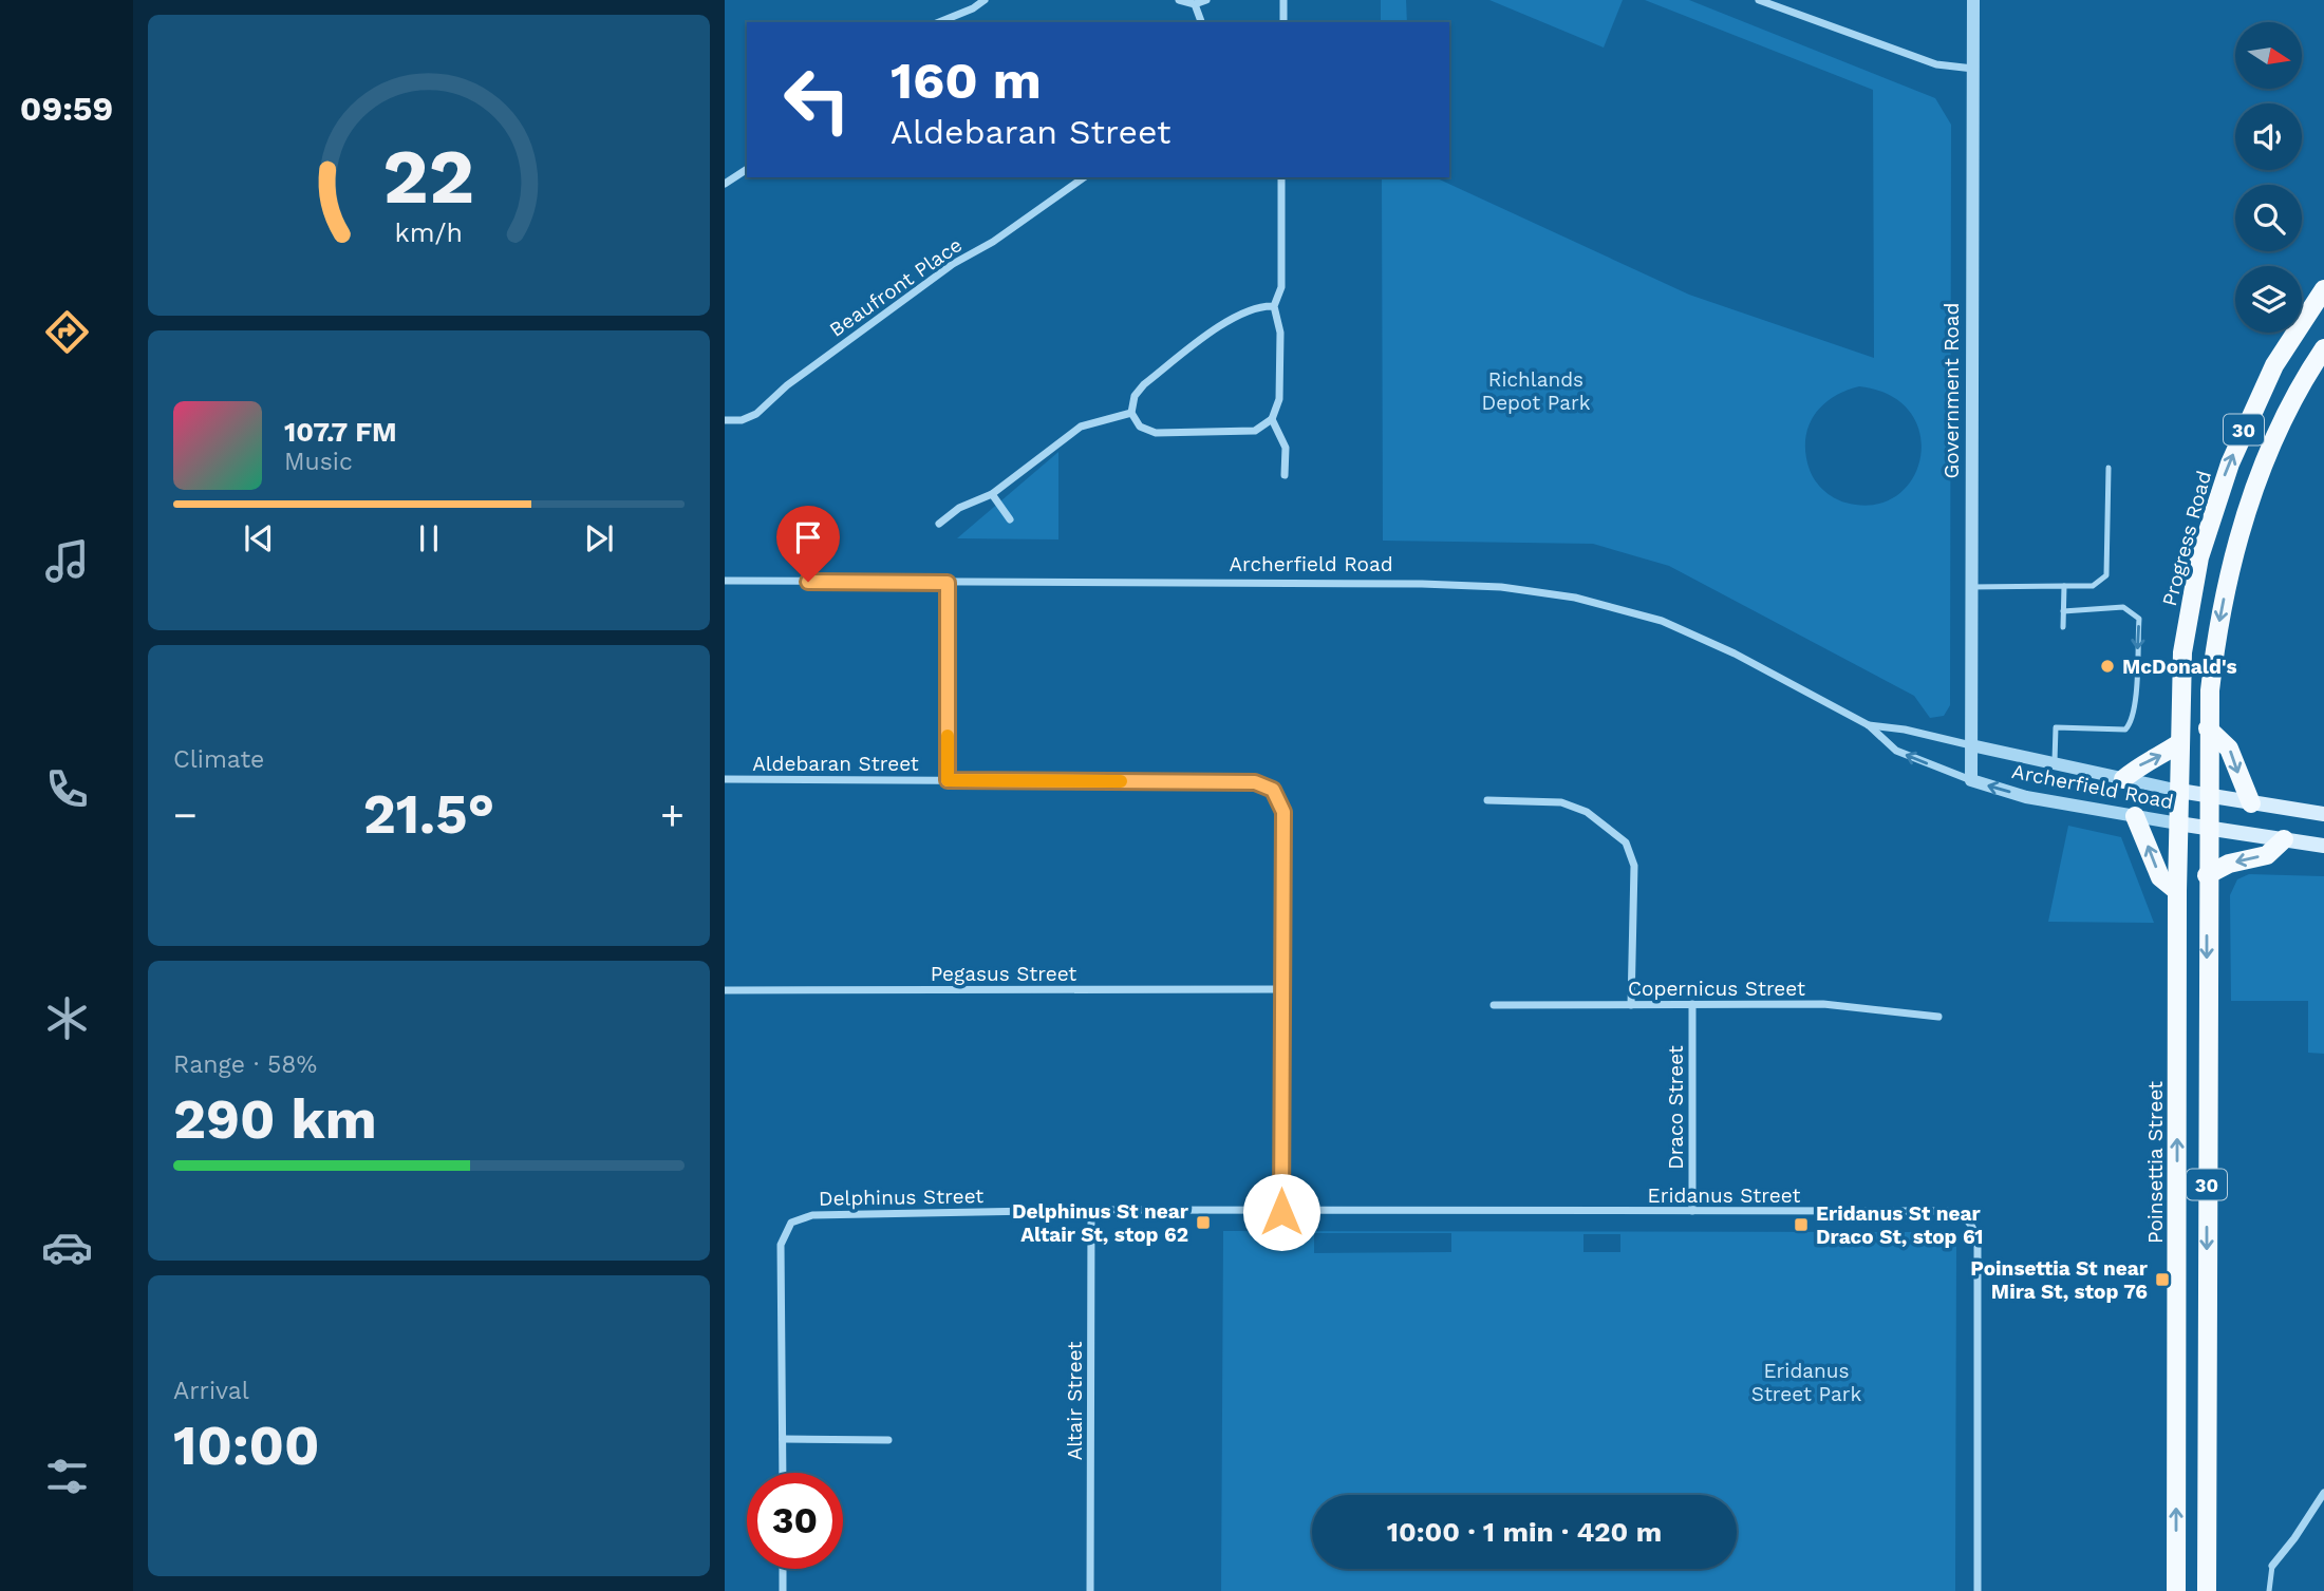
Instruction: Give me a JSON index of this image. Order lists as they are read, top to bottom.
{
  "streets": {
    "main road": [
      "30",
      "Progress Road",
      "Archerfield Road",
      "Poinsettia Street"
    ],
    "street": [
      "Beaufront Place",
      "Government Road",
      "Aldebaran Street",
      "Pegasus Street",
      "Copernicus Street",
      "Draco Street",
      "Eridanus Street",
      "Delphinus Street",
      "Altair Street"
    ]
  },
  "crossings": [
    ["Government Road", "Archerfield Road"],
    ["30", "Archerfield Road"],
    ["Progress Road", "Archerfield Road"],
    ["Progress Road", "Poinsettia Street"],
    ["Archerfield Road", "Poinsettia Street"],
    ["Aldebaran Street", "Pegasus Street"],
    ["Aldebaran Street", "Eridanus Street"],
    ["Aldebaran Street", "Delphinus Street"],
    ["Copernicus Street", "Draco Street"],
    ["Draco Street", "Eridanus Street"],
    ["Eridanus Street", "Delphinus Street"],
    ["Delphinus Street", "Altair Street"]
  ],
  "parks": ["Richlands Depot Park", "Eridanus Street Park"],
  "places": {
    "other": ["McDonald's"],
    "transit": ["Delphinus St near Altair St, stop 62", "Eridanus St near Draco St, stop 61", "Poinsettia St near Mira St, stop 76"]
  },
  "north": "right",
  "page": {
    "tabs": "09:59",
    "turn": ["160 m", "Aldebaran Street"],
    "song": ["107.7 FM", "Music"],
    "tile": [
      "Climate",
      ["Range · 58%", "290 km"],
      ["Arrival", "10:00"]
    ],
    "heat": ["−", "21.5°", "+"],
    "limit": "30",
    "trip": "10:00 · 1 min · 420 m",
    "gauge": ["22", "km/h"]
  }
}
